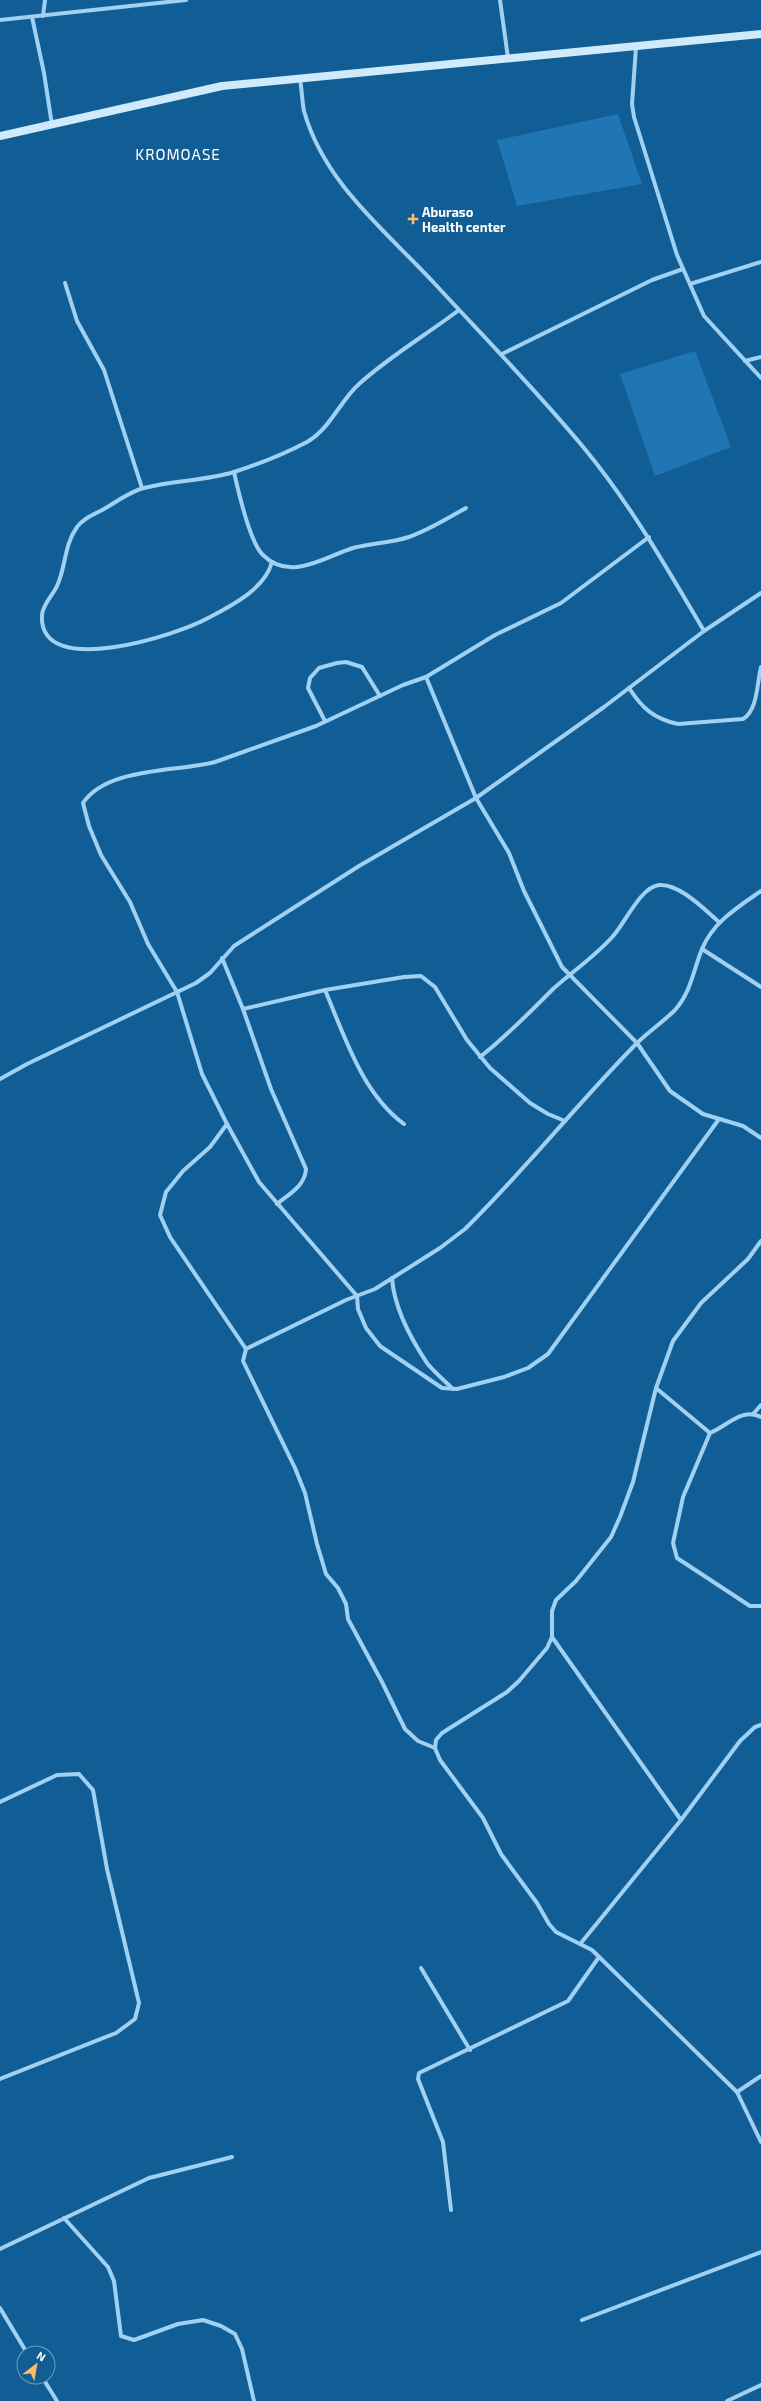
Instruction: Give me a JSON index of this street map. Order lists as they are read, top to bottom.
{
  "districts": ["KROMOASE"],
  "places": {
    "health": ["Aburaso Health center"]
  },
  "north": "top right"
}
